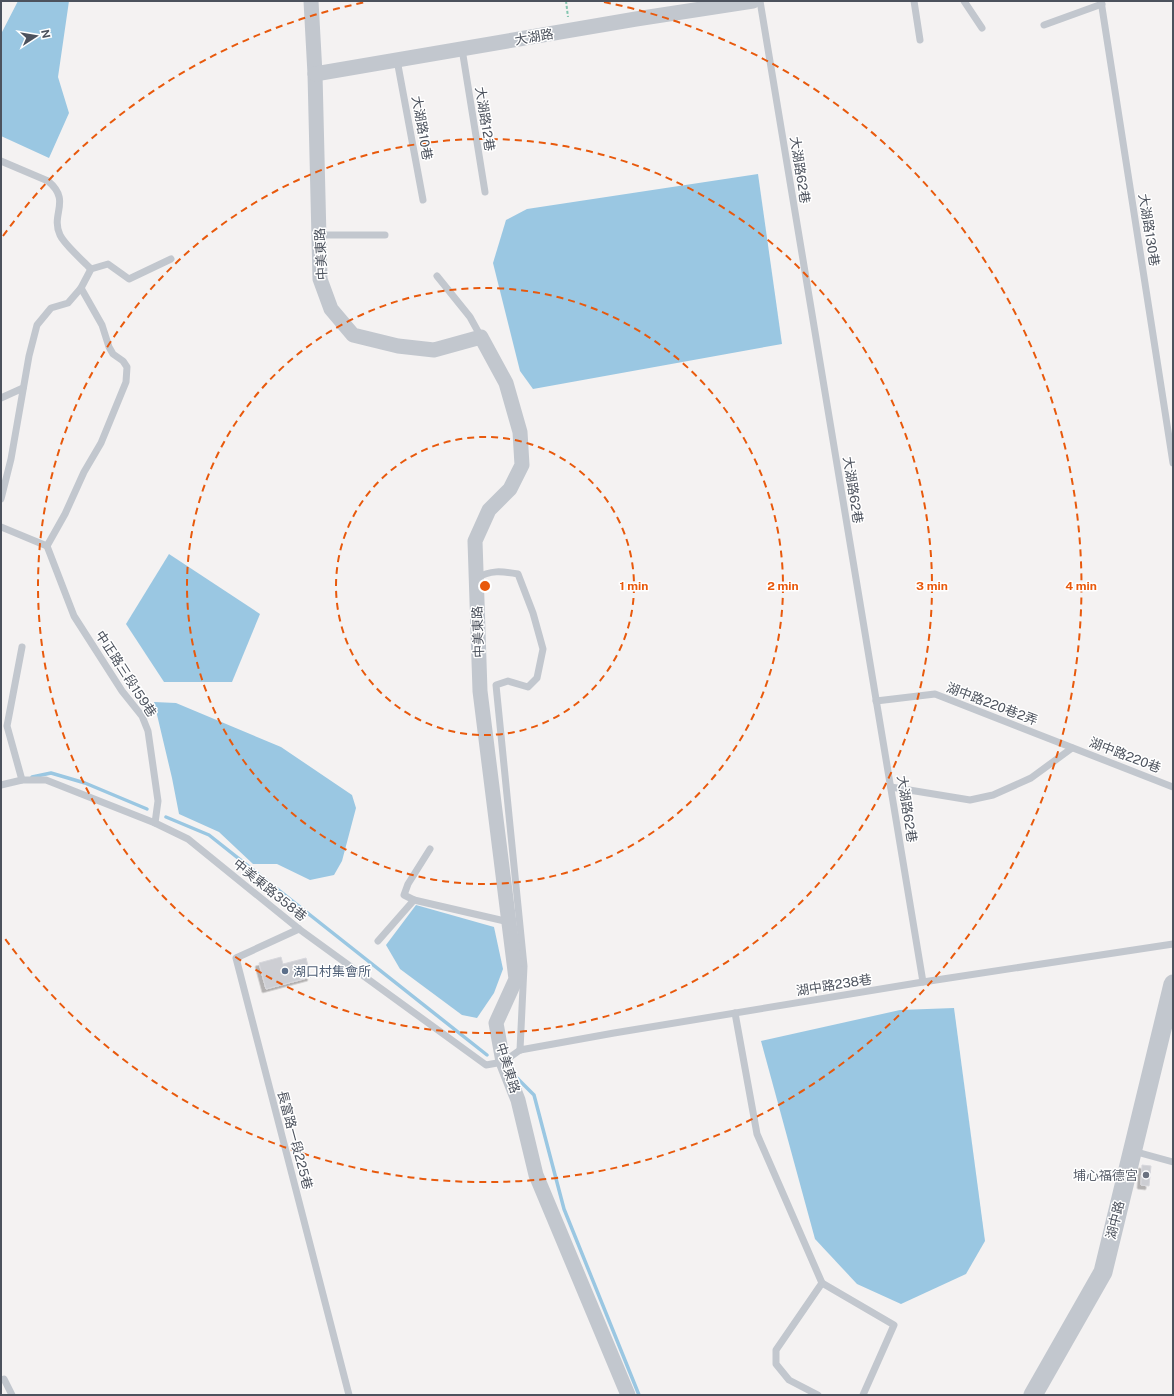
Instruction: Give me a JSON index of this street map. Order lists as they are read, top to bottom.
{
  "streets": {
    "street": ["大湖路", "中美東路", "湖中路"],
    "lane": [
      "大湖路12巷",
      "大湖路10巷",
      "大湖路62巷",
      "大湖路130巷",
      "中正路三段159巷",
      "湖中路220巷2弄",
      "湖中路220巷",
      "中美東路358巷",
      "湖中路238巷",
      "長富路一段225巷"
    ]
  },
  "crossings": [
    ["大湖路", "大湖路12巷"],
    ["大湖路", "大湖路10巷"],
    ["大湖路", "中美東路"],
    ["大湖路62巷", "湖中路220巷2弄"],
    ["大湖路62巷", "湖中路220巷"],
    ["大湖路62巷", "湖中路238巷"],
    ["中美東路", "中美東路358巷"],
    ["中美東路", "湖中路238巷"],
    ["中正路三段159巷", "中美東路358巷"],
    ["湖中路220巷2弄", "湖中路220巷"],
    ["中美東路358巷", "湖中路238巷"],
    ["中美東路358巷", "長富路一段225巷"]
  ],
  "places": ["湖口村集會所", "埔心福德宮"],
  "north": "right",
  "rings": [
    "1 min",
    "2 min",
    "3 min",
    "4 min"
  ]
}
